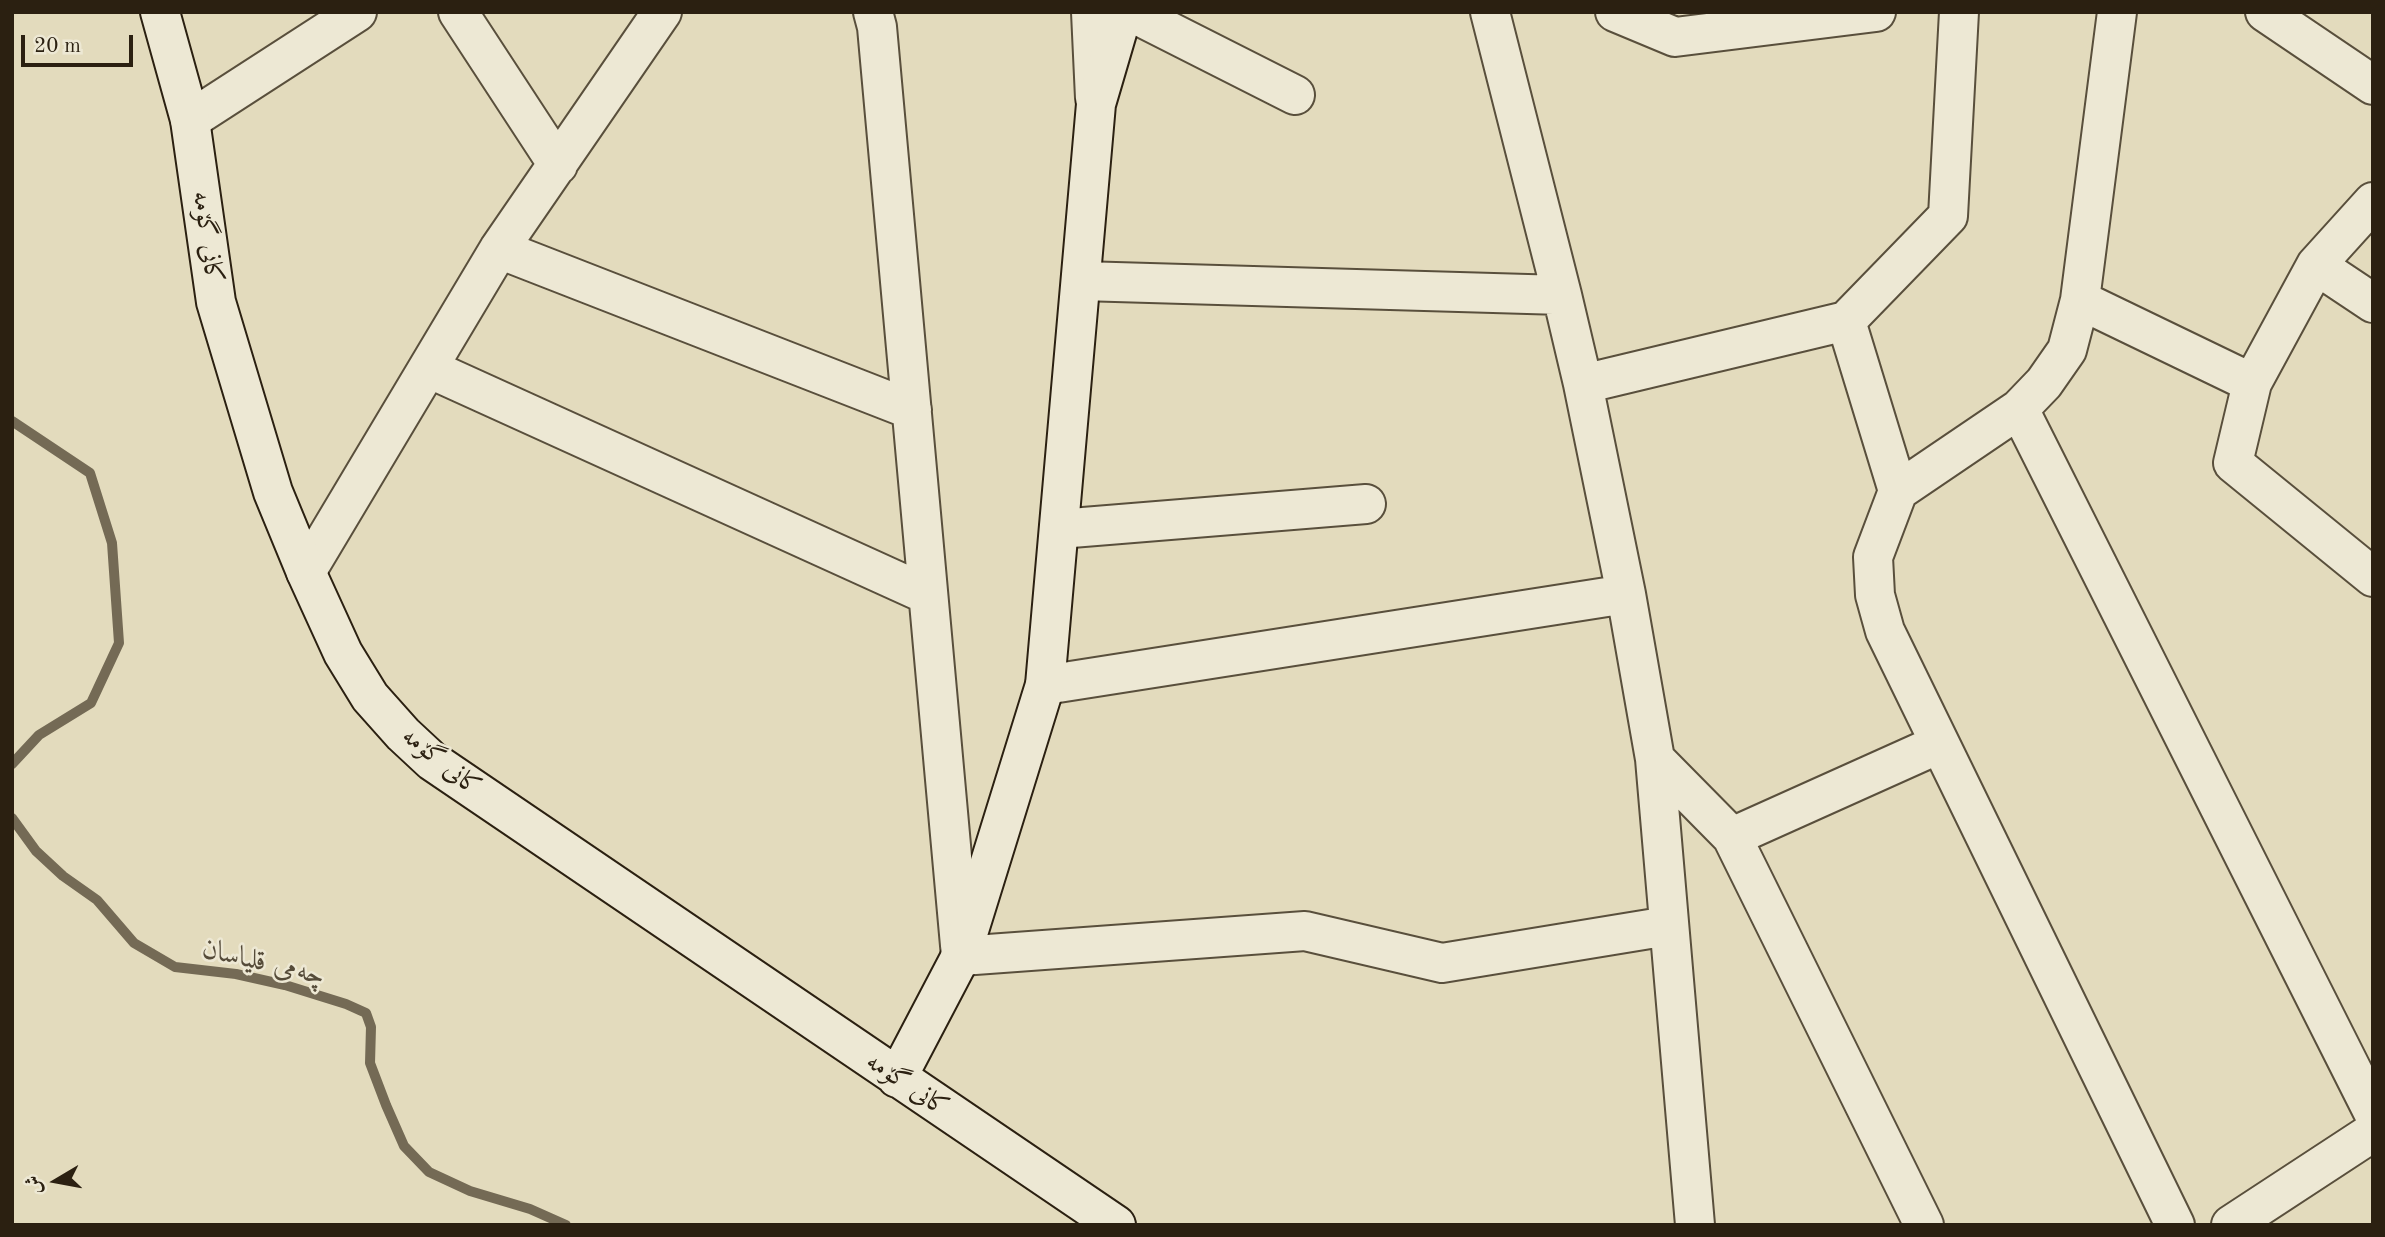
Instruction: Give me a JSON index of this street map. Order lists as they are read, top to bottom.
{
  "streets": {
    "street": ["کانی گۆمە"]
  },
  "water": ["چەمی قلیاسان"],
  "scale_bar": "20 m",
  "north": "left"
}
